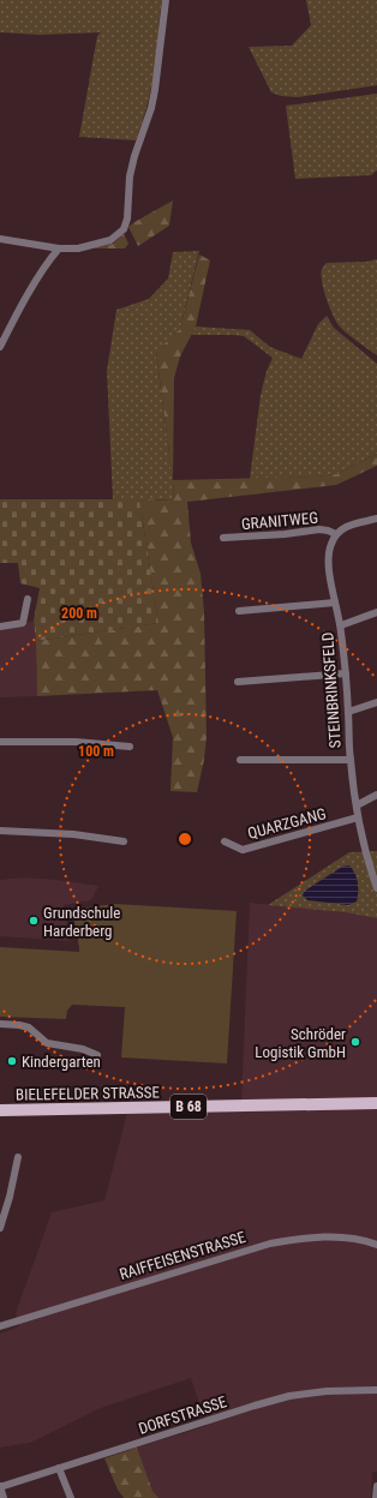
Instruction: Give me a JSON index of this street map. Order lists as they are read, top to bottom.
{
  "streets": {
    "main road": ["BIELEFELDER STRASSE", "B 68"],
    "street": [
      "GRANITWEG",
      "STEINBRINKSFELD",
      "QUARZGANG",
      "RAIFFEISENSTRASSE",
      "DORFSTRASSE"
    ]
  },
  "crossings": [
    ["GRANITWEG", "STEINBRINKSFELD"],
    ["STEINBRINKSFELD", "QUARZGANG"]
  ],
  "places": ["Grundschule Harderberg", "Schröder Logistik GmbH", "Kindergarten"],
  "rings": ["200 m", "100 m"]
}
